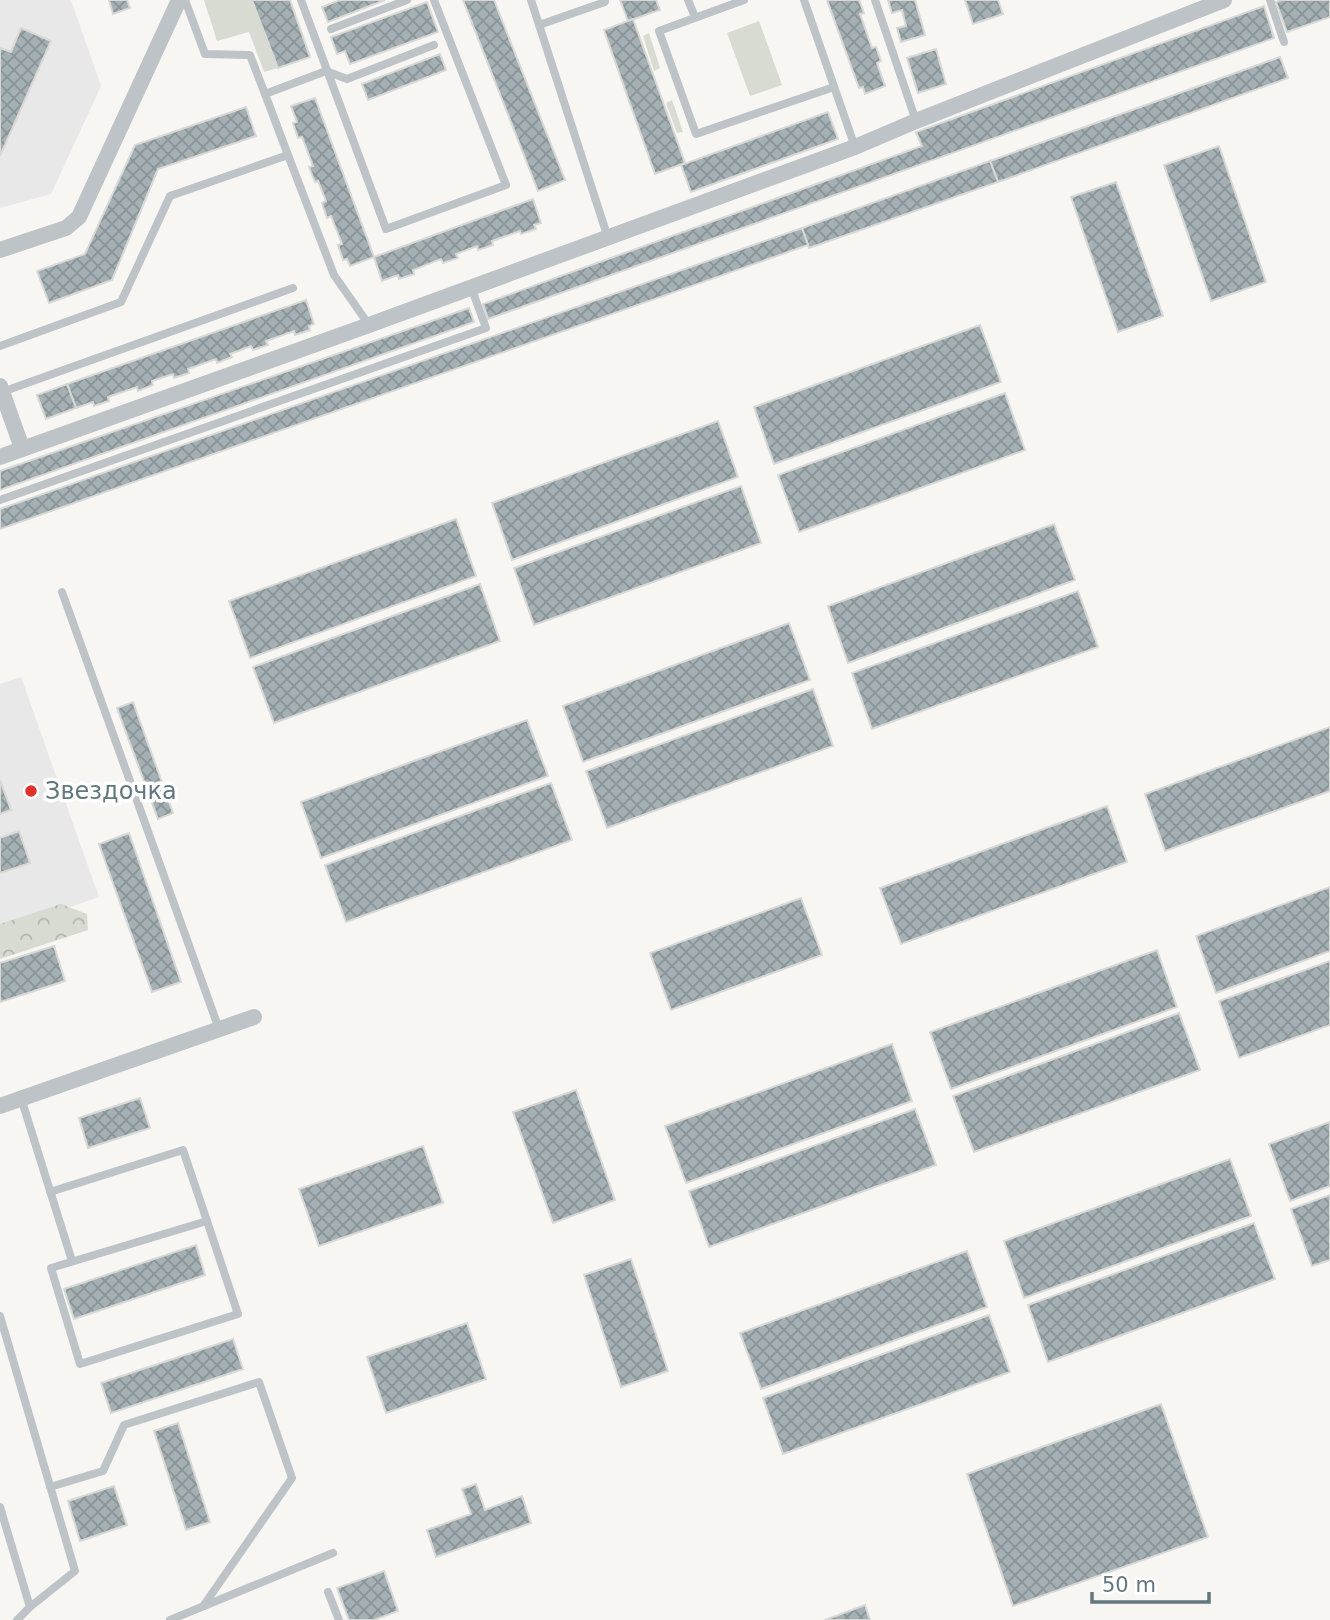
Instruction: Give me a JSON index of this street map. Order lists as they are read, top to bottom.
{
  "places": ["Звездочка"],
  "scale_bar": "50 m"
}
